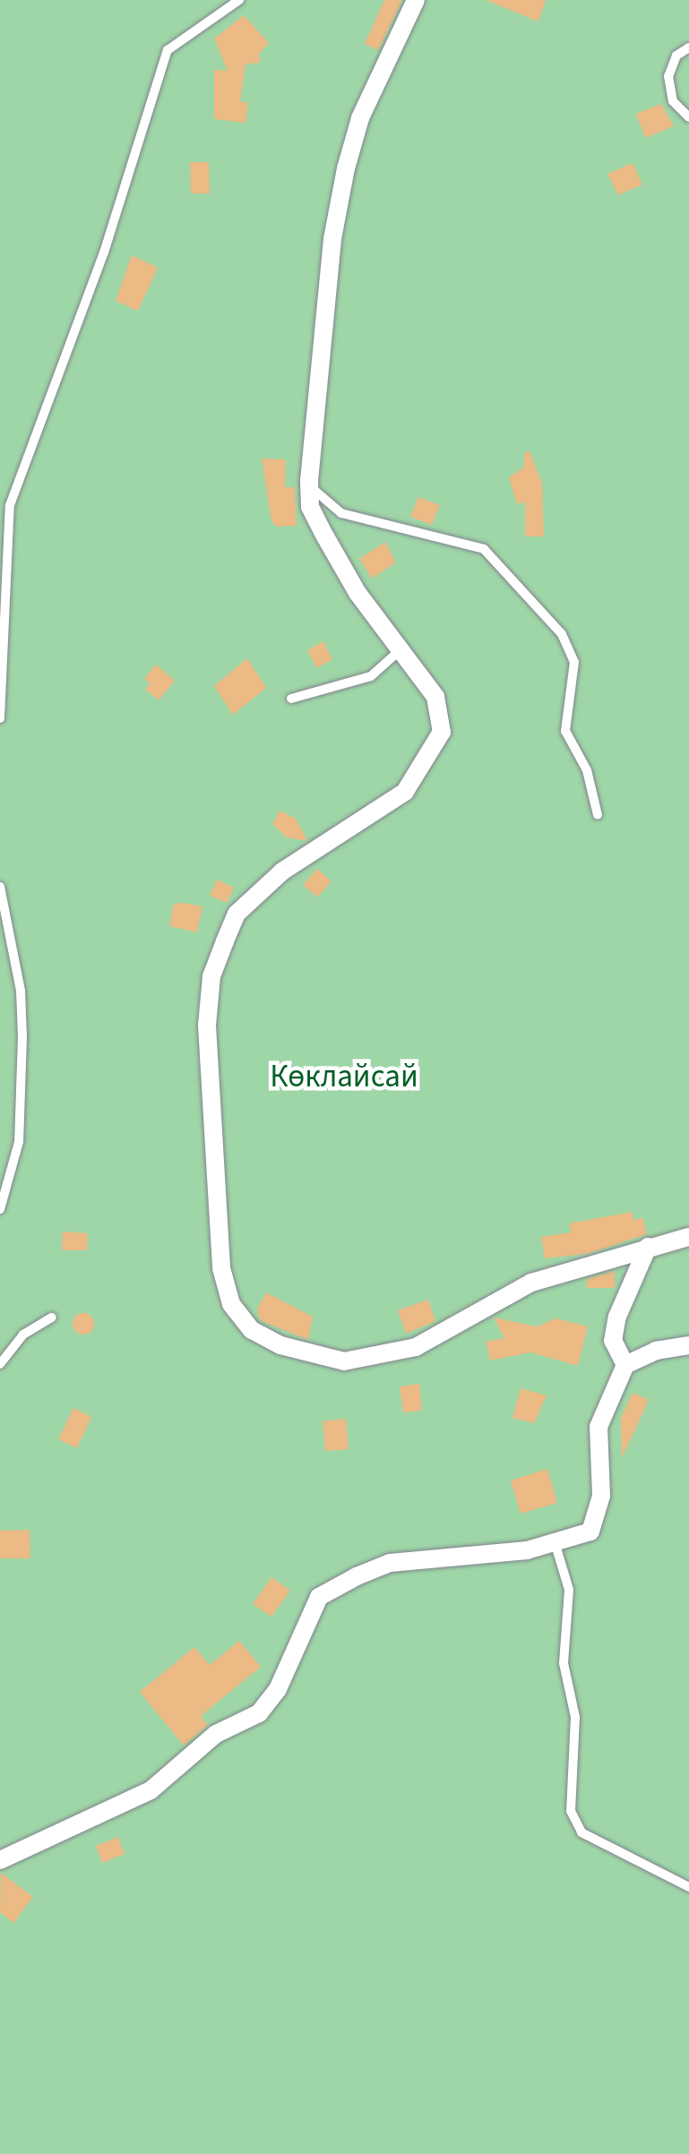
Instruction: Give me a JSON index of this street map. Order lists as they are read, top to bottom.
{
  "parks": ["Көклайсай"]
}
